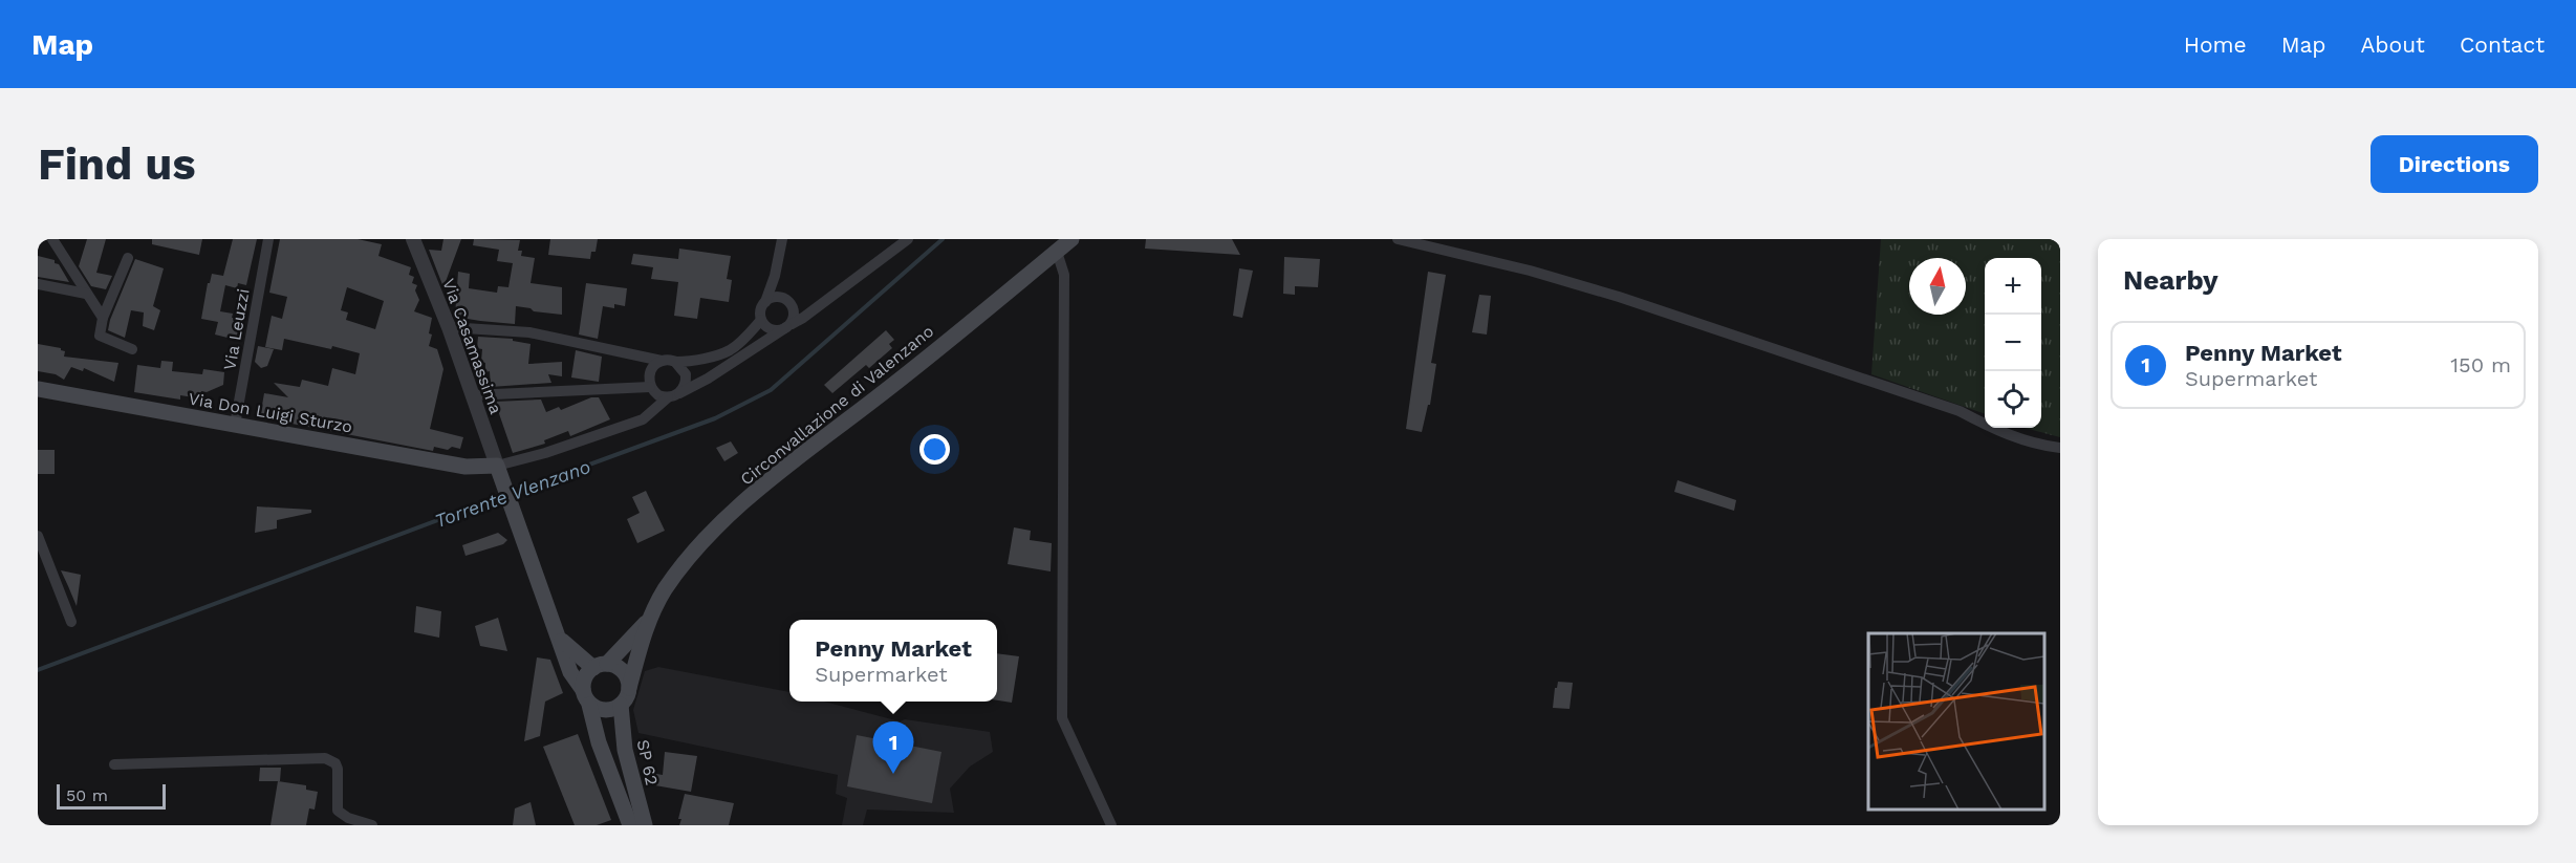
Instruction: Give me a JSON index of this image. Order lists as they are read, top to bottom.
{
  "streets": {
    "main road": ["Circonvallazione di Valenzano", "Via Don Luigi Sturzo", "SP 62"],
    "street": ["Via Leuzzi", "Via Casamassima"]
  },
  "crossings": [
    ["Via Leuzzi", "Via Don Luigi Sturzo"],
    ["Via Casamassima", "Via Don Luigi Sturzo"]
  ],
  "water": ["Torrente Vlenzano"],
  "scale_bar": "50 m",
  "north": "top",
  "page": {
    "header": "Map",
    "nav": [
      "Home",
      "Map",
      "About",
      "Contact"
    ],
    "buttons": "Directions",
    "title": "Find us",
    "heading": "Nearby",
    "map_buttons": ["+", "−"],
    "list": [
      {
        "mark": "1",
        "name": "Penny Market",
        "note": "Supermarket",
        "value": "150 m"
      }
    ],
    "popup": ["Penny Market", "Supermarket"],
    "pins": "1",
    "scale": "50 m"
  }
}
